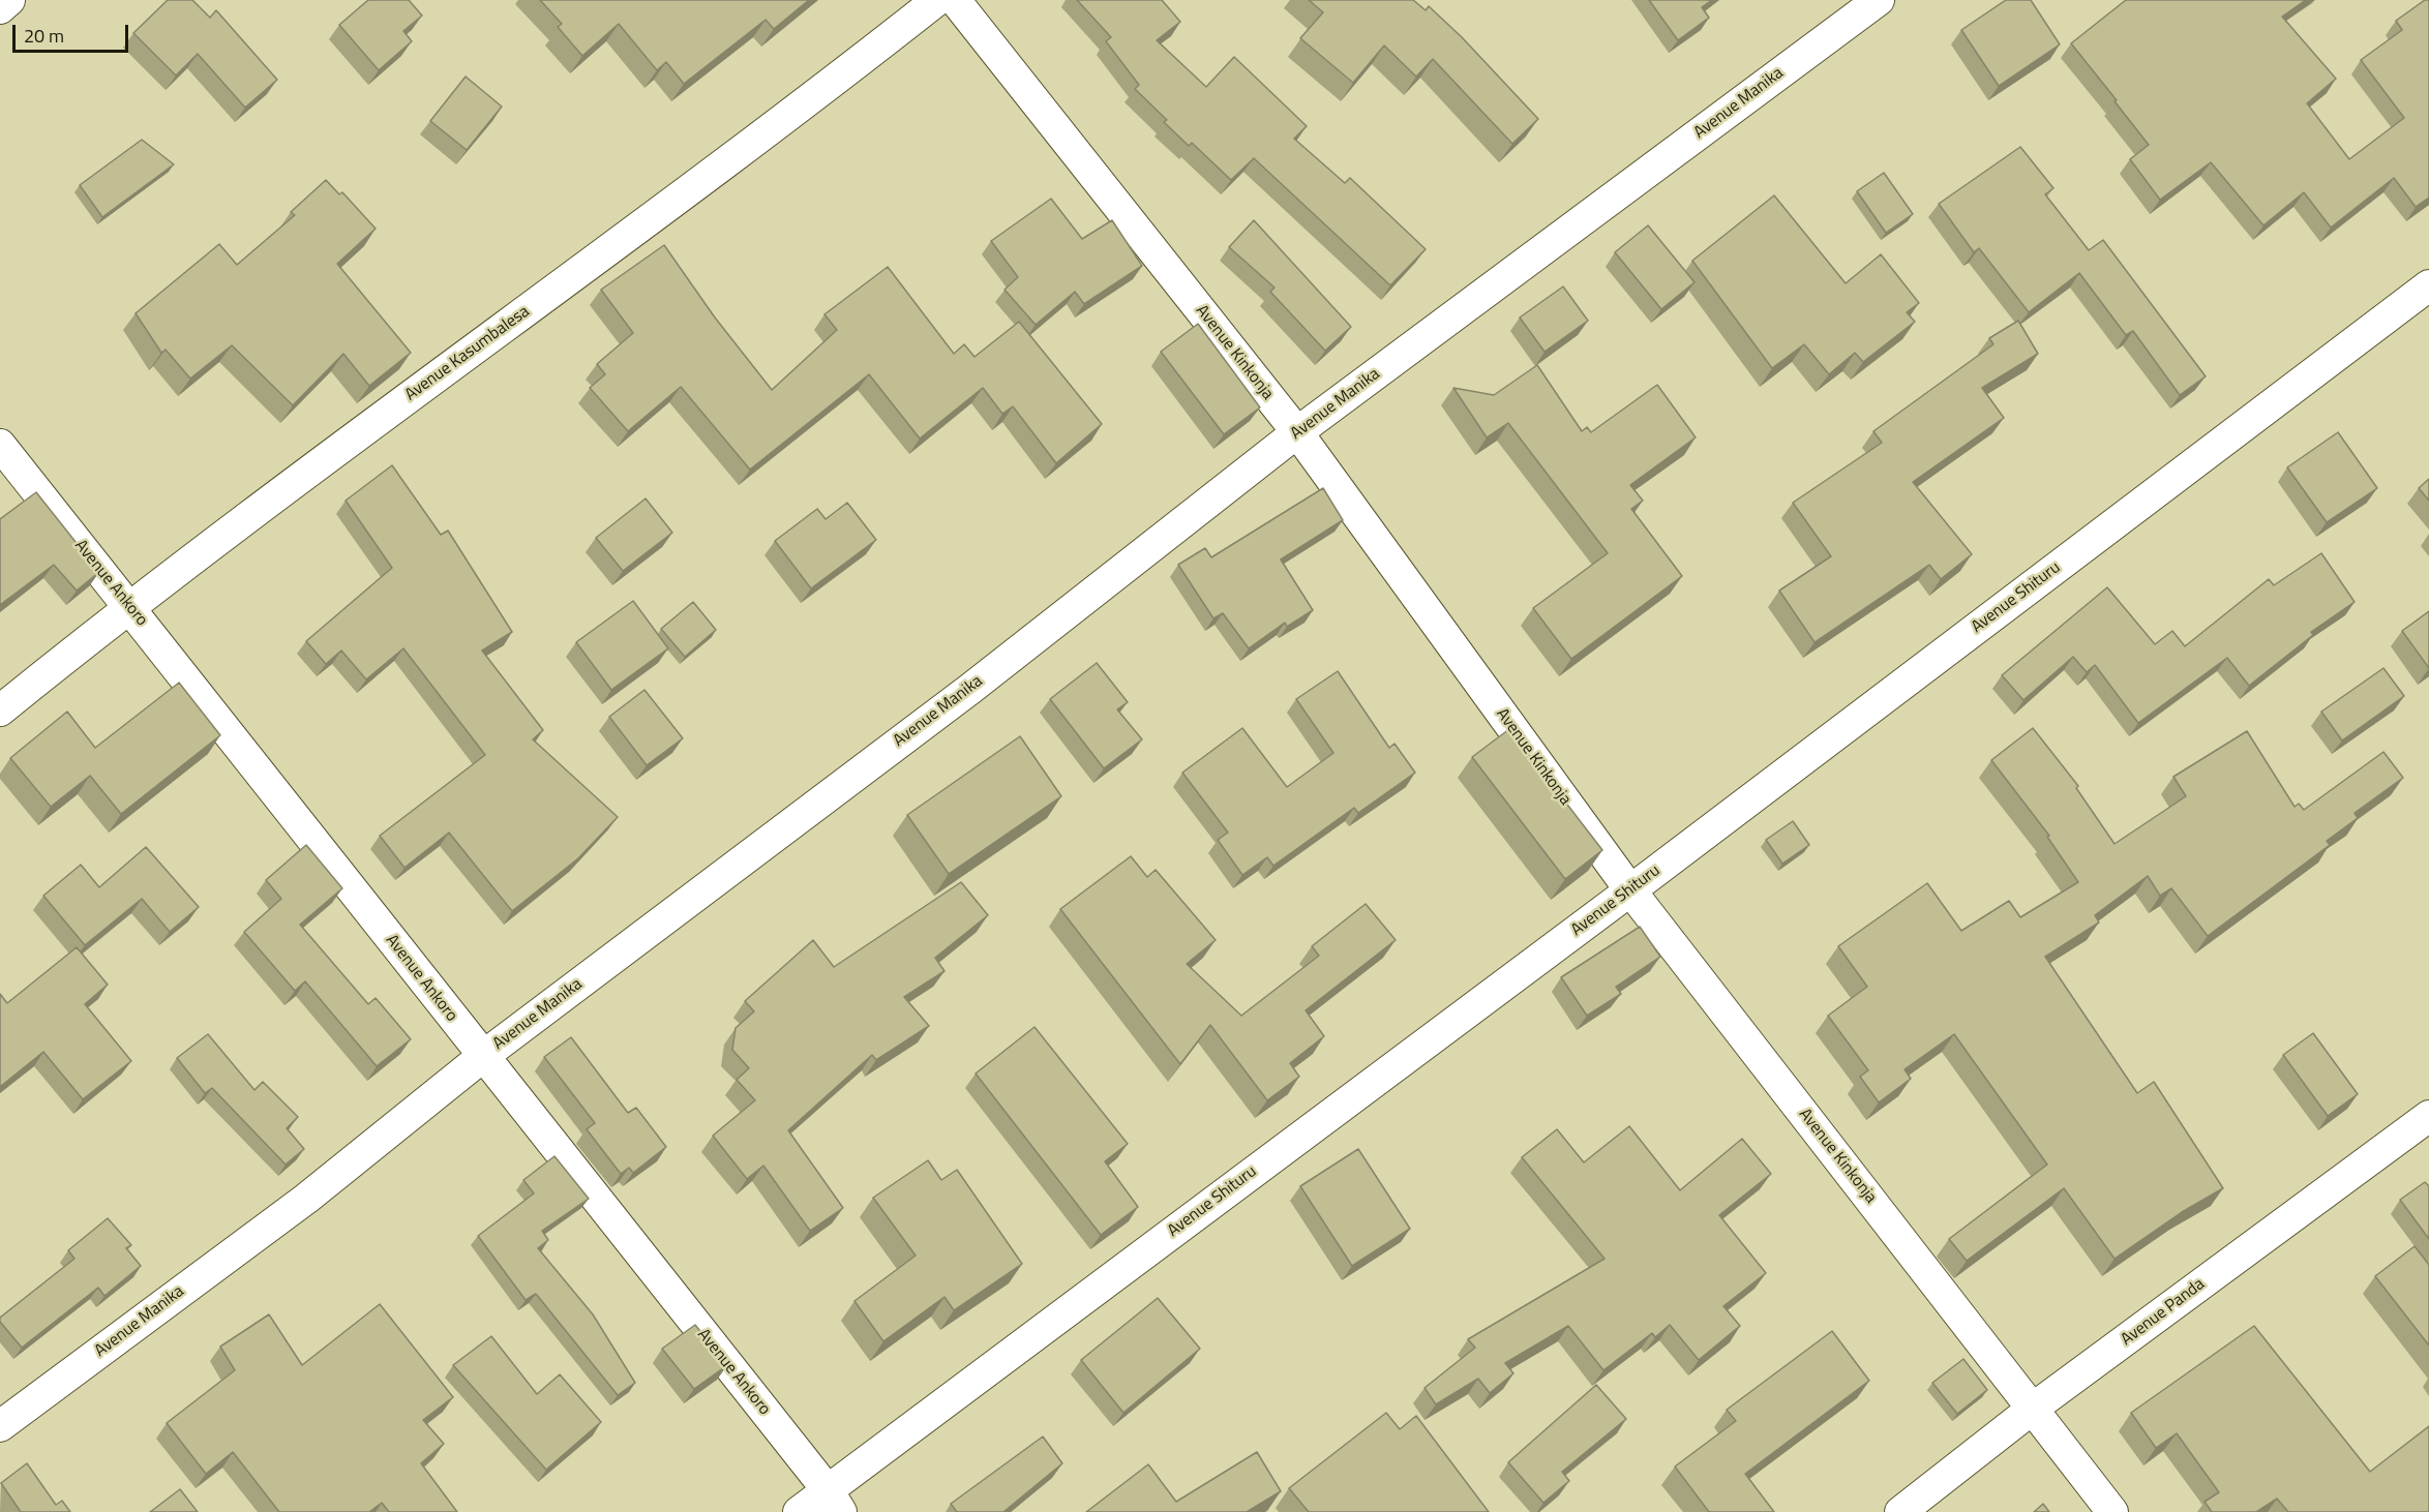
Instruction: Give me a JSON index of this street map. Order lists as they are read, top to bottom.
{
  "streets": {
    "street": [
      "Avenue Manika",
      "Avenue Kinkonja",
      "Avenue Kasumbalesa",
      "Avenue Ankoro",
      "Avenue Shituru",
      "Avenue Panda"
    ]
  },
  "crossings": [
    ["Avenue Manika", "Avenue Kinkonja"],
    ["Avenue Manika", "Avenue Ankoro"],
    ["Avenue Kinkonja", "Avenue Shituru"],
    ["Avenue Kinkonja", "Avenue Panda"],
    ["Avenue Kasumbalesa", "Avenue Ankoro"],
    ["Avenue Ankoro", "Avenue Shituru"]
  ],
  "scale_bar": "20 m"
}
